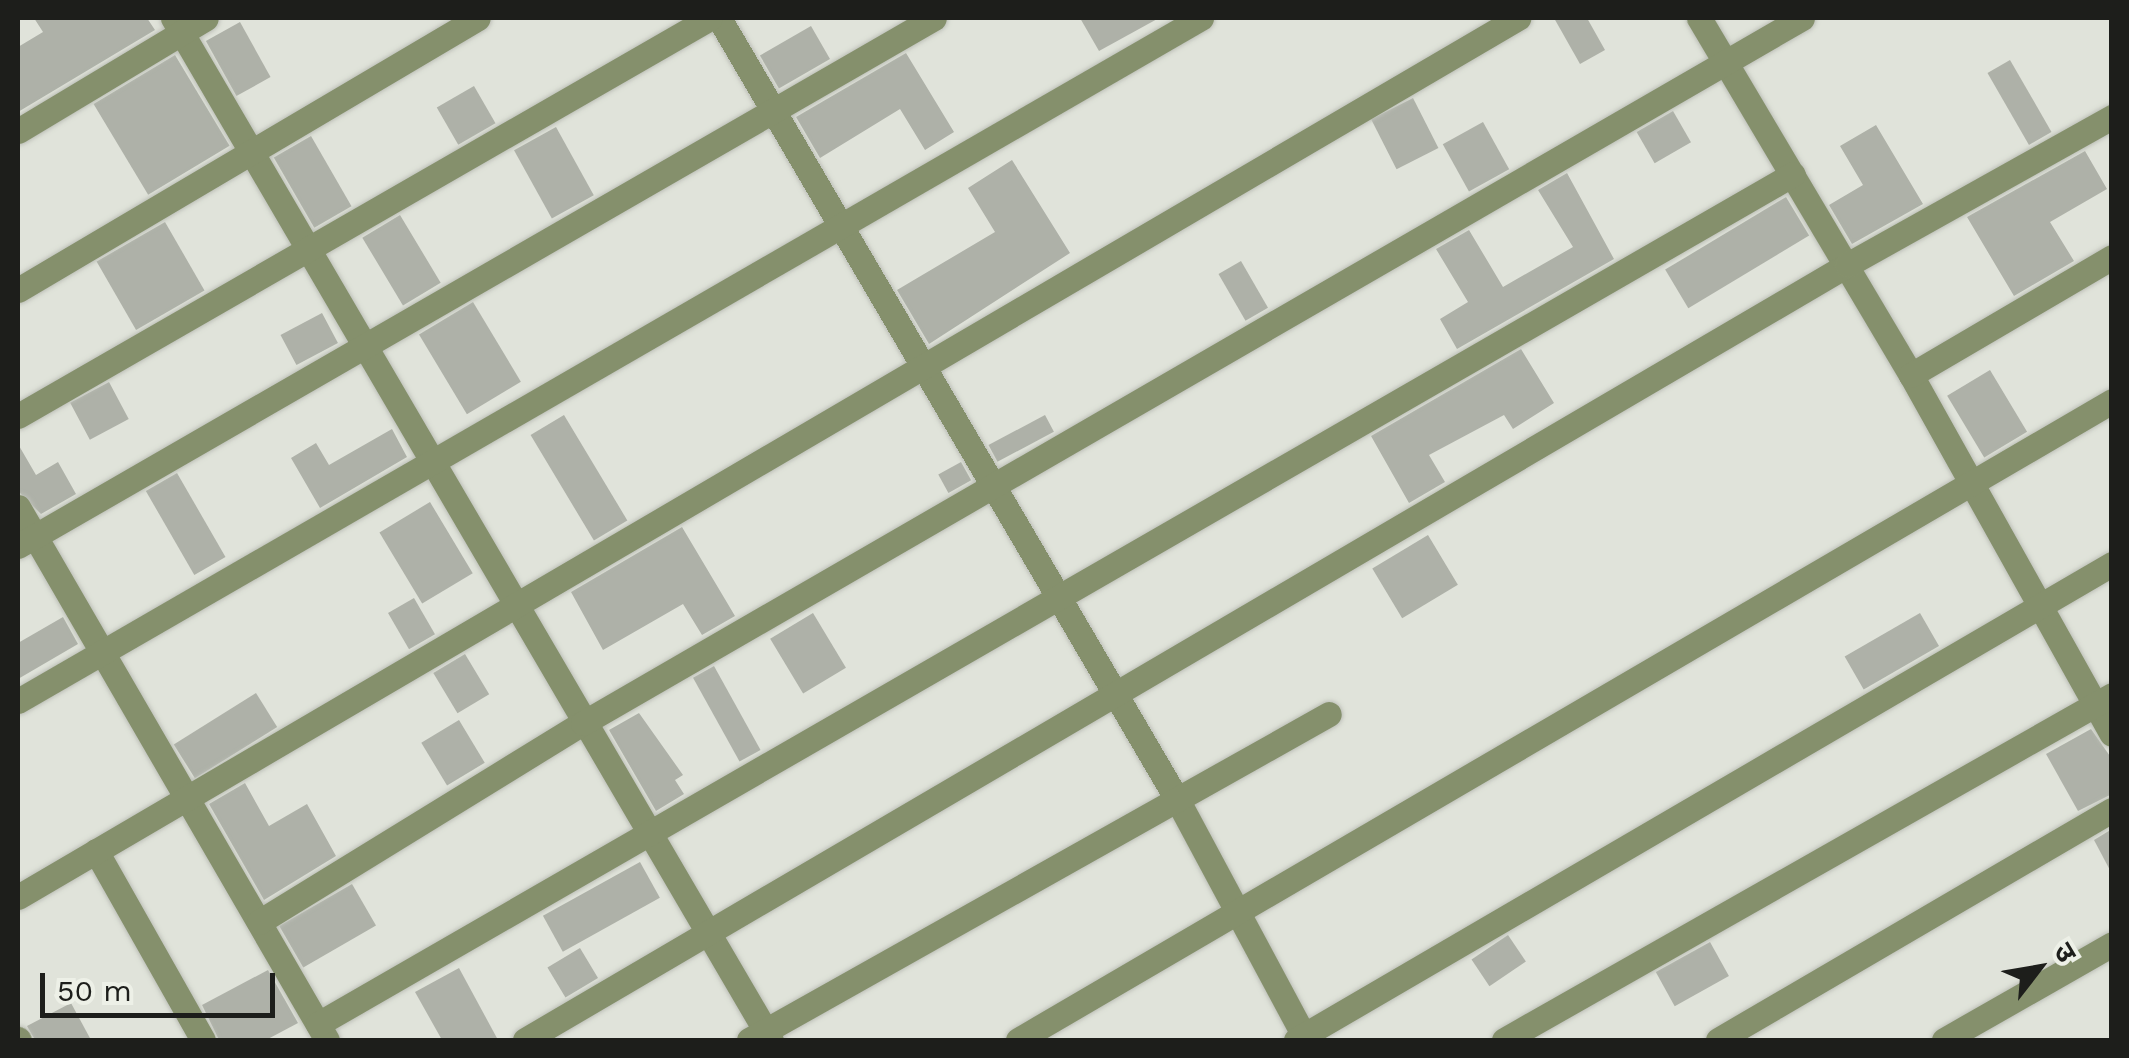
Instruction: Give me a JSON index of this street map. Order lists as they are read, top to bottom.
{
  "scale_bar": "50 m",
  "north": "top right"
}
